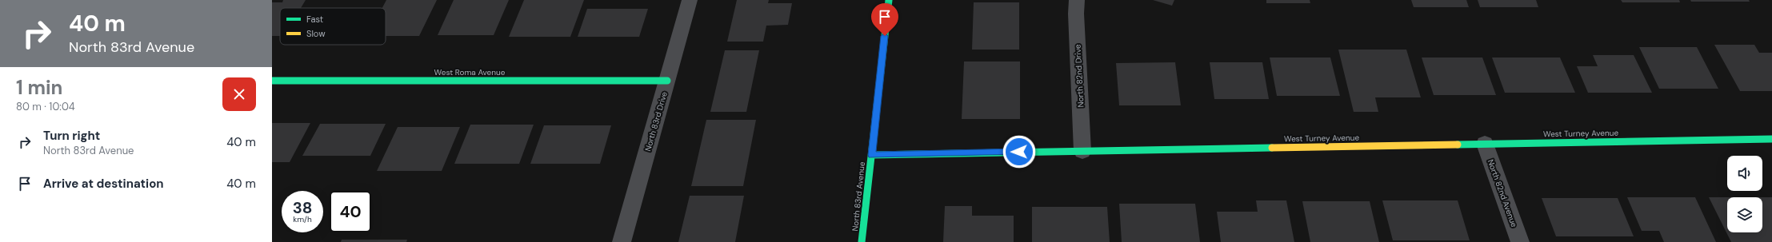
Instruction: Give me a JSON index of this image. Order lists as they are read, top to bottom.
{
  "streets": {
    "street": [
      "West Roma Avenue",
      "North 82nd Drive",
      "North 83rd Drive",
      "West Turney Avenue",
      "North 82nd Avenue",
      "North 83rd Avenue"
    ]
  },
  "crossings": [
    ["West Roma Avenue", "North 83rd Drive"],
    ["North 82nd Drive", "West Turney Avenue"],
    ["West Turney Avenue", "North 82nd Avenue"],
    ["West Turney Avenue", "North 83rd Avenue"]
  ],
  "legend": ["Fast", "Slow"],
  "page": {
    "turn": ["40 m", "North 83rd Avenue"],
    "heading": ["1 min", "80 m · 10:04"],
    "list": [
      {
        "name": "Turn right",
        "note": "North 83rd Avenue",
        "value": "40 m"
      },
      {
        "name": "Arrive at destination",
        "value": "40 m"
      }
    ],
    "speed": "38 km/h",
    "limit": "40"
  }
}
